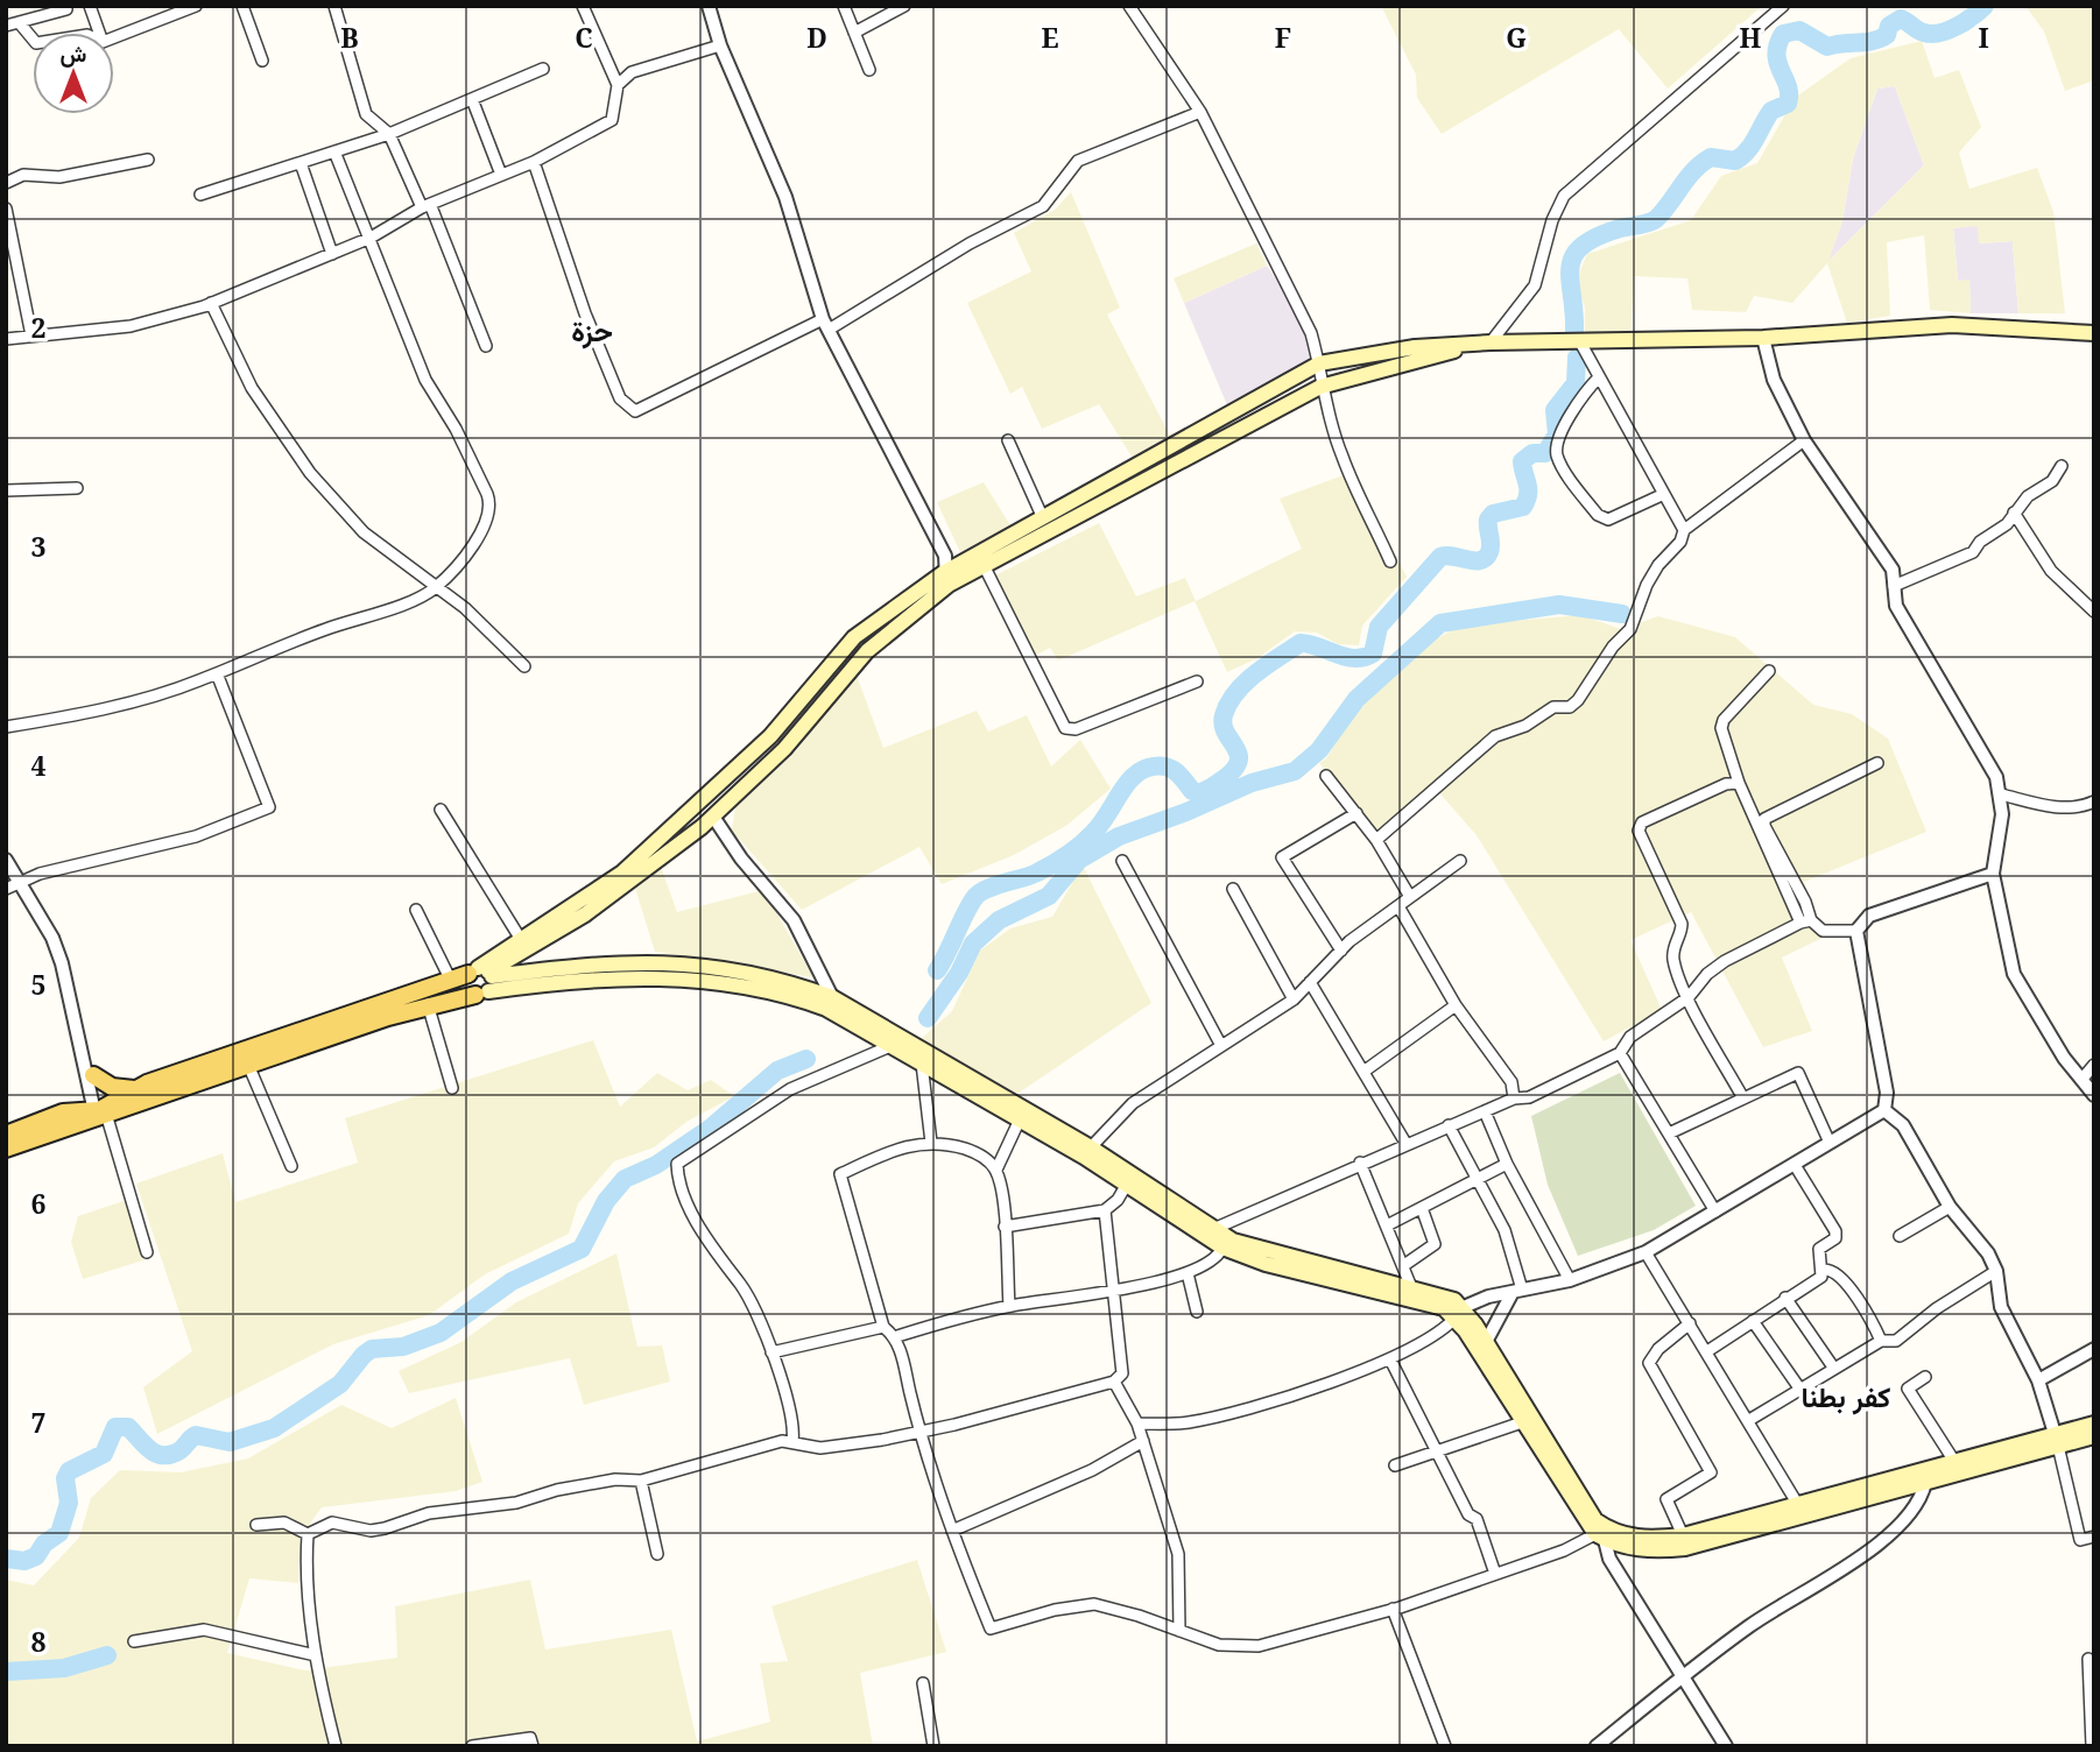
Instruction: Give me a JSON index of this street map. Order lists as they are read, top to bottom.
{
  "districts": ["حزة", "كفر بطنا"],
  "north": "top",
  "grid": {
    "columns": [
      "B",
      "C",
      "D",
      "E",
      "F",
      "G",
      "H",
      "I"
    ],
    "rows": [
      "2",
      "3",
      "4",
      "5",
      "6",
      "7",
      "8"
    ]
  }
}
